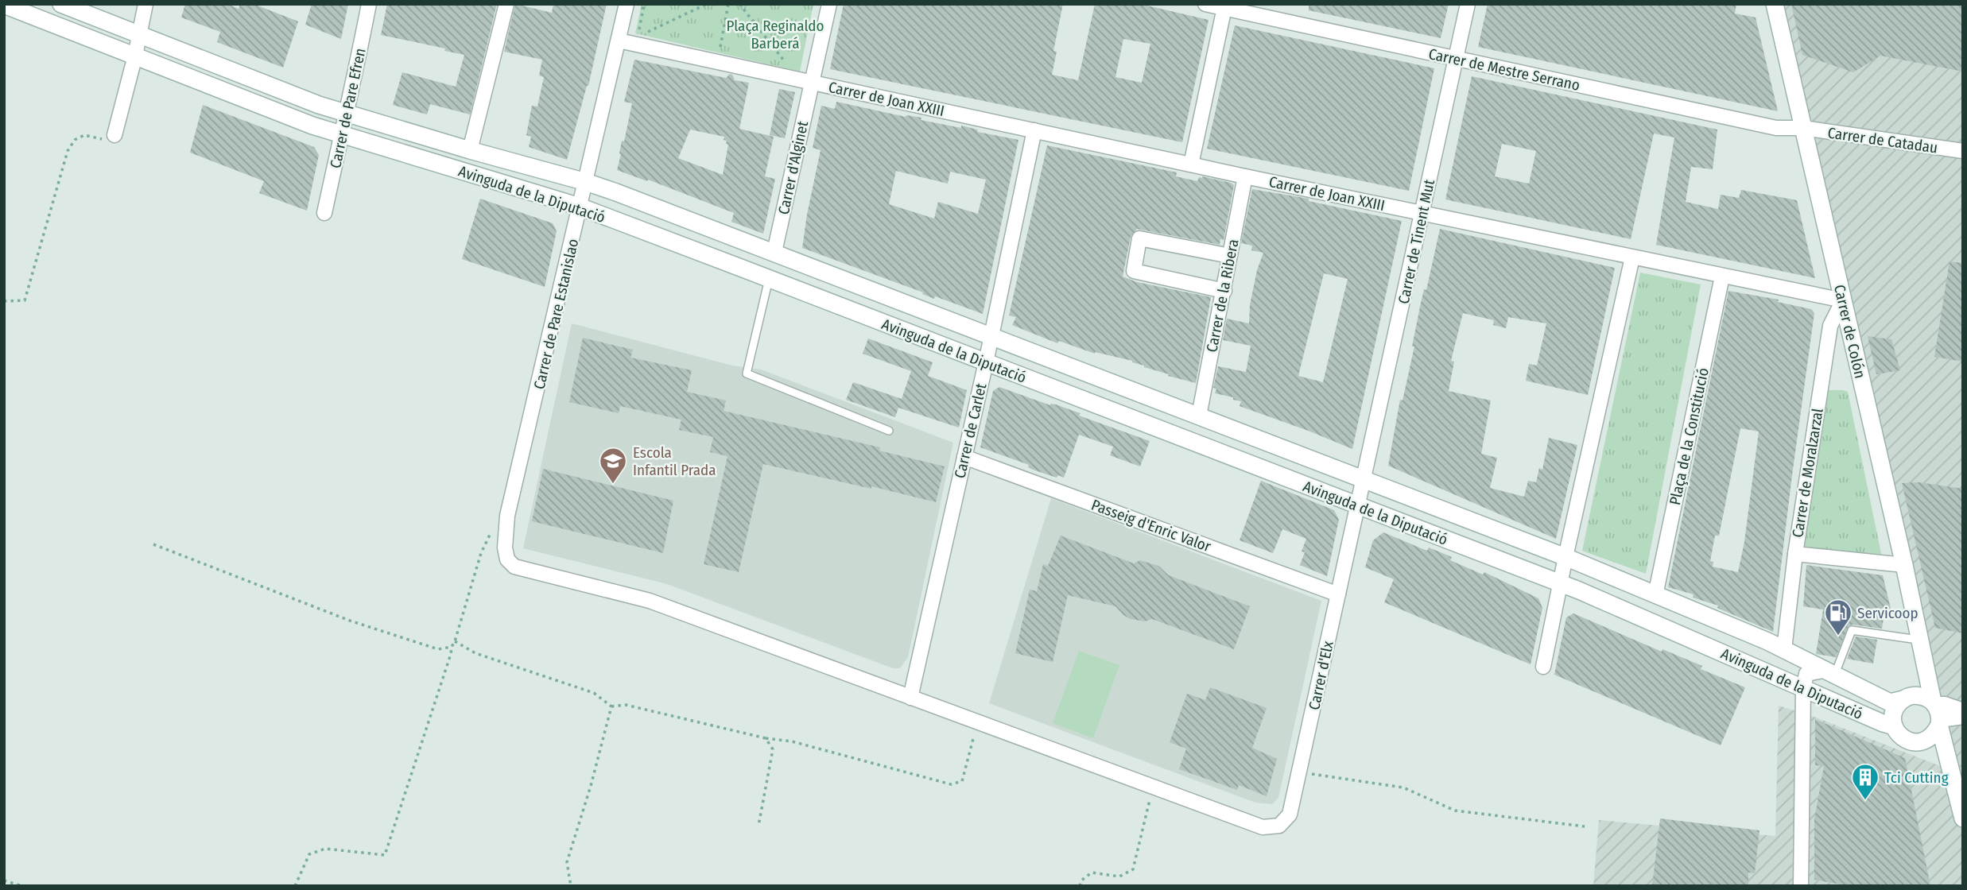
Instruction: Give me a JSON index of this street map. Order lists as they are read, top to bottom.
{
  "streets": {
    "street": [
      "Carrer de Mestre Serrano",
      "Carrer de Joan XXIII",
      "Carrer de Pare Efren",
      "Carrer de Catadau",
      "Carrer d'Alginet",
      "Avinguda de la Diputació",
      "Carrer de Tinent Mut",
      "Carrer de la Ribera",
      "Carrer de Pare Estanislao",
      "Carrer de Colón",
      "Carrer de Carlet",
      "Plaça de la Constitució",
      "Carrer de Moralzarzal",
      "Passeig d'Enric Valor",
      "Carrer d'Elx"
    ]
  },
  "crossings": [
    ["Carrer de Mestre Serrano", "Carrer de Catadau"],
    ["Carrer de Mestre Serrano", "Carrer de Tinent Mut"],
    ["Carrer de Mestre Serrano", "Carrer de Colón"],
    ["Carrer de Joan XXIII", "Carrer d'Alginet"],
    ["Carrer de Joan XXIII", "Carrer de Tinent Mut"],
    ["Carrer de Joan XXIII", "Carrer de la Ribera"],
    ["Carrer de Joan XXIII", "Carrer de Colón"],
    ["Carrer de Joan XXIII", "Carrer de Carlet"],
    ["Carrer de Joan XXIII", "Plaça de la Constitució"],
    ["Carrer de Joan XXIII", "Carrer de Moralzarzal"],
    ["Carrer de Pare Efren", "Avinguda de la Diputació"],
    ["Carrer de Catadau", "Carrer de Colón"],
    ["Carrer d'Alginet", "Avinguda de la Diputació"],
    ["Avinguda de la Diputació", "Carrer de Tinent Mut"],
    ["Avinguda de la Diputació", "Carrer de la Ribera"],
    ["Avinguda de la Diputació", "Carrer de Pare Estanislao"],
    ["Avinguda de la Diputació", "Carrer de Colón"],
    ["Avinguda de la Diputació", "Carrer de Carlet"],
    ["Avinguda de la Diputació", "Plaça de la Constitució"],
    ["Avinguda de la Diputació", "Carrer de Moralzarzal"],
    ["Avinguda de la Diputació", "Carrer d'Elx"],
    ["Carrer de Tinent Mut", "Carrer d'Elx"],
    ["Carrer de Pare Estanislao", "Carrer de Carlet"],
    ["Carrer de Colón", "Carrer de Moralzarzal"],
    ["Carrer de Carlet", "Passeig d'Enric Valor"],
    ["Passeig d'Enric Valor", "Carrer d'Elx"]
  ],
  "parks": ["Plaça Reginaldo Barberá"],
  "places": {
    "school or university": ["Escola Infantil Prada"],
    "fuel station": ["Servicoop"],
    "building": ["Tci Cutting"]
  }
}
